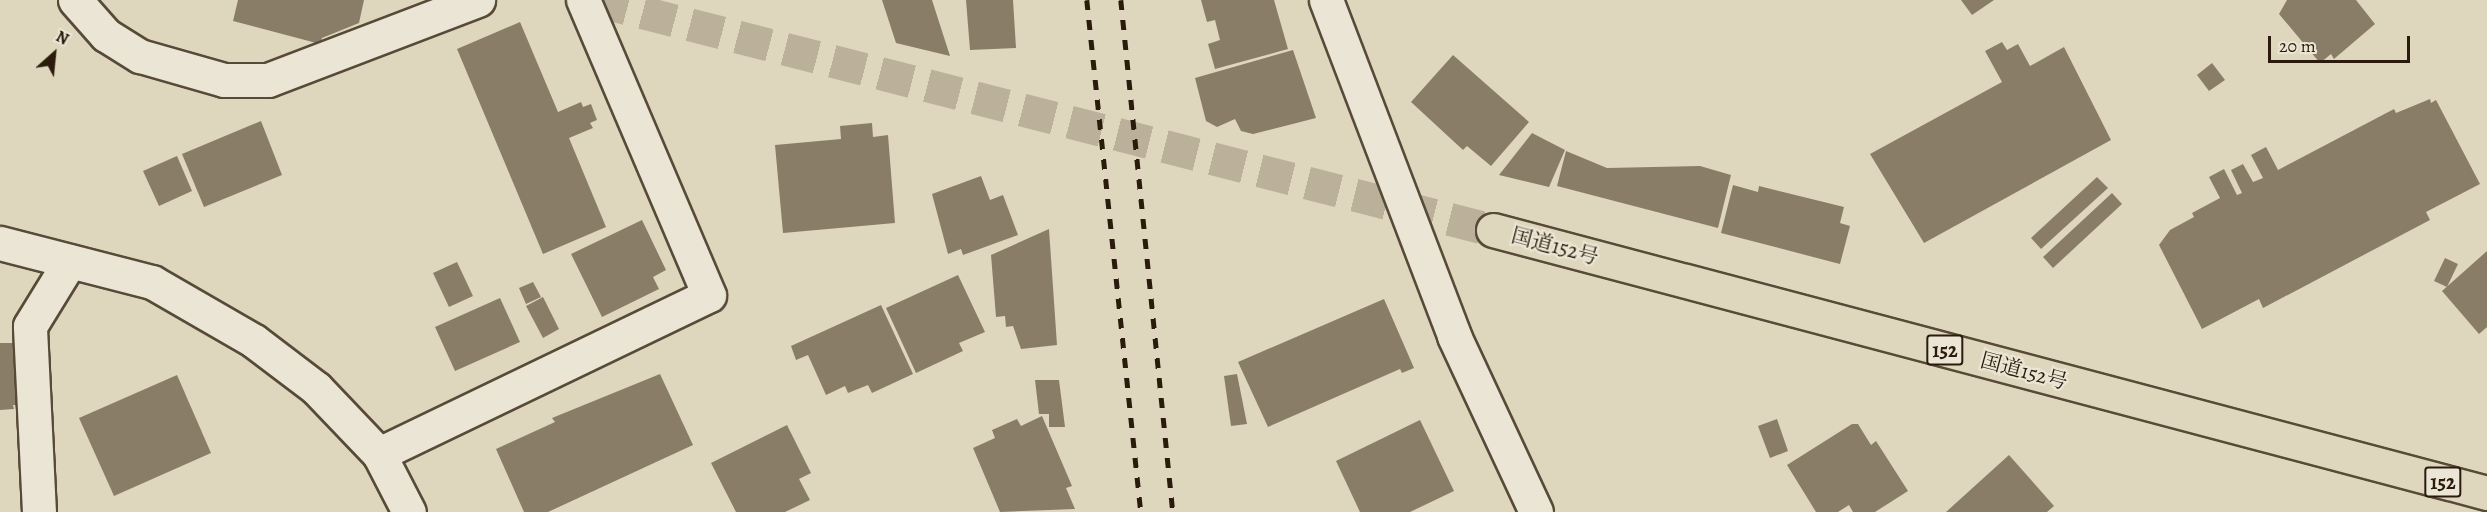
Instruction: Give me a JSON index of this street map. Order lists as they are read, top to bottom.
{
  "streets": {
    "highway": ["国道152号", "152"]
  },
  "scale_bar": "20 m",
  "north": "top right"
}
